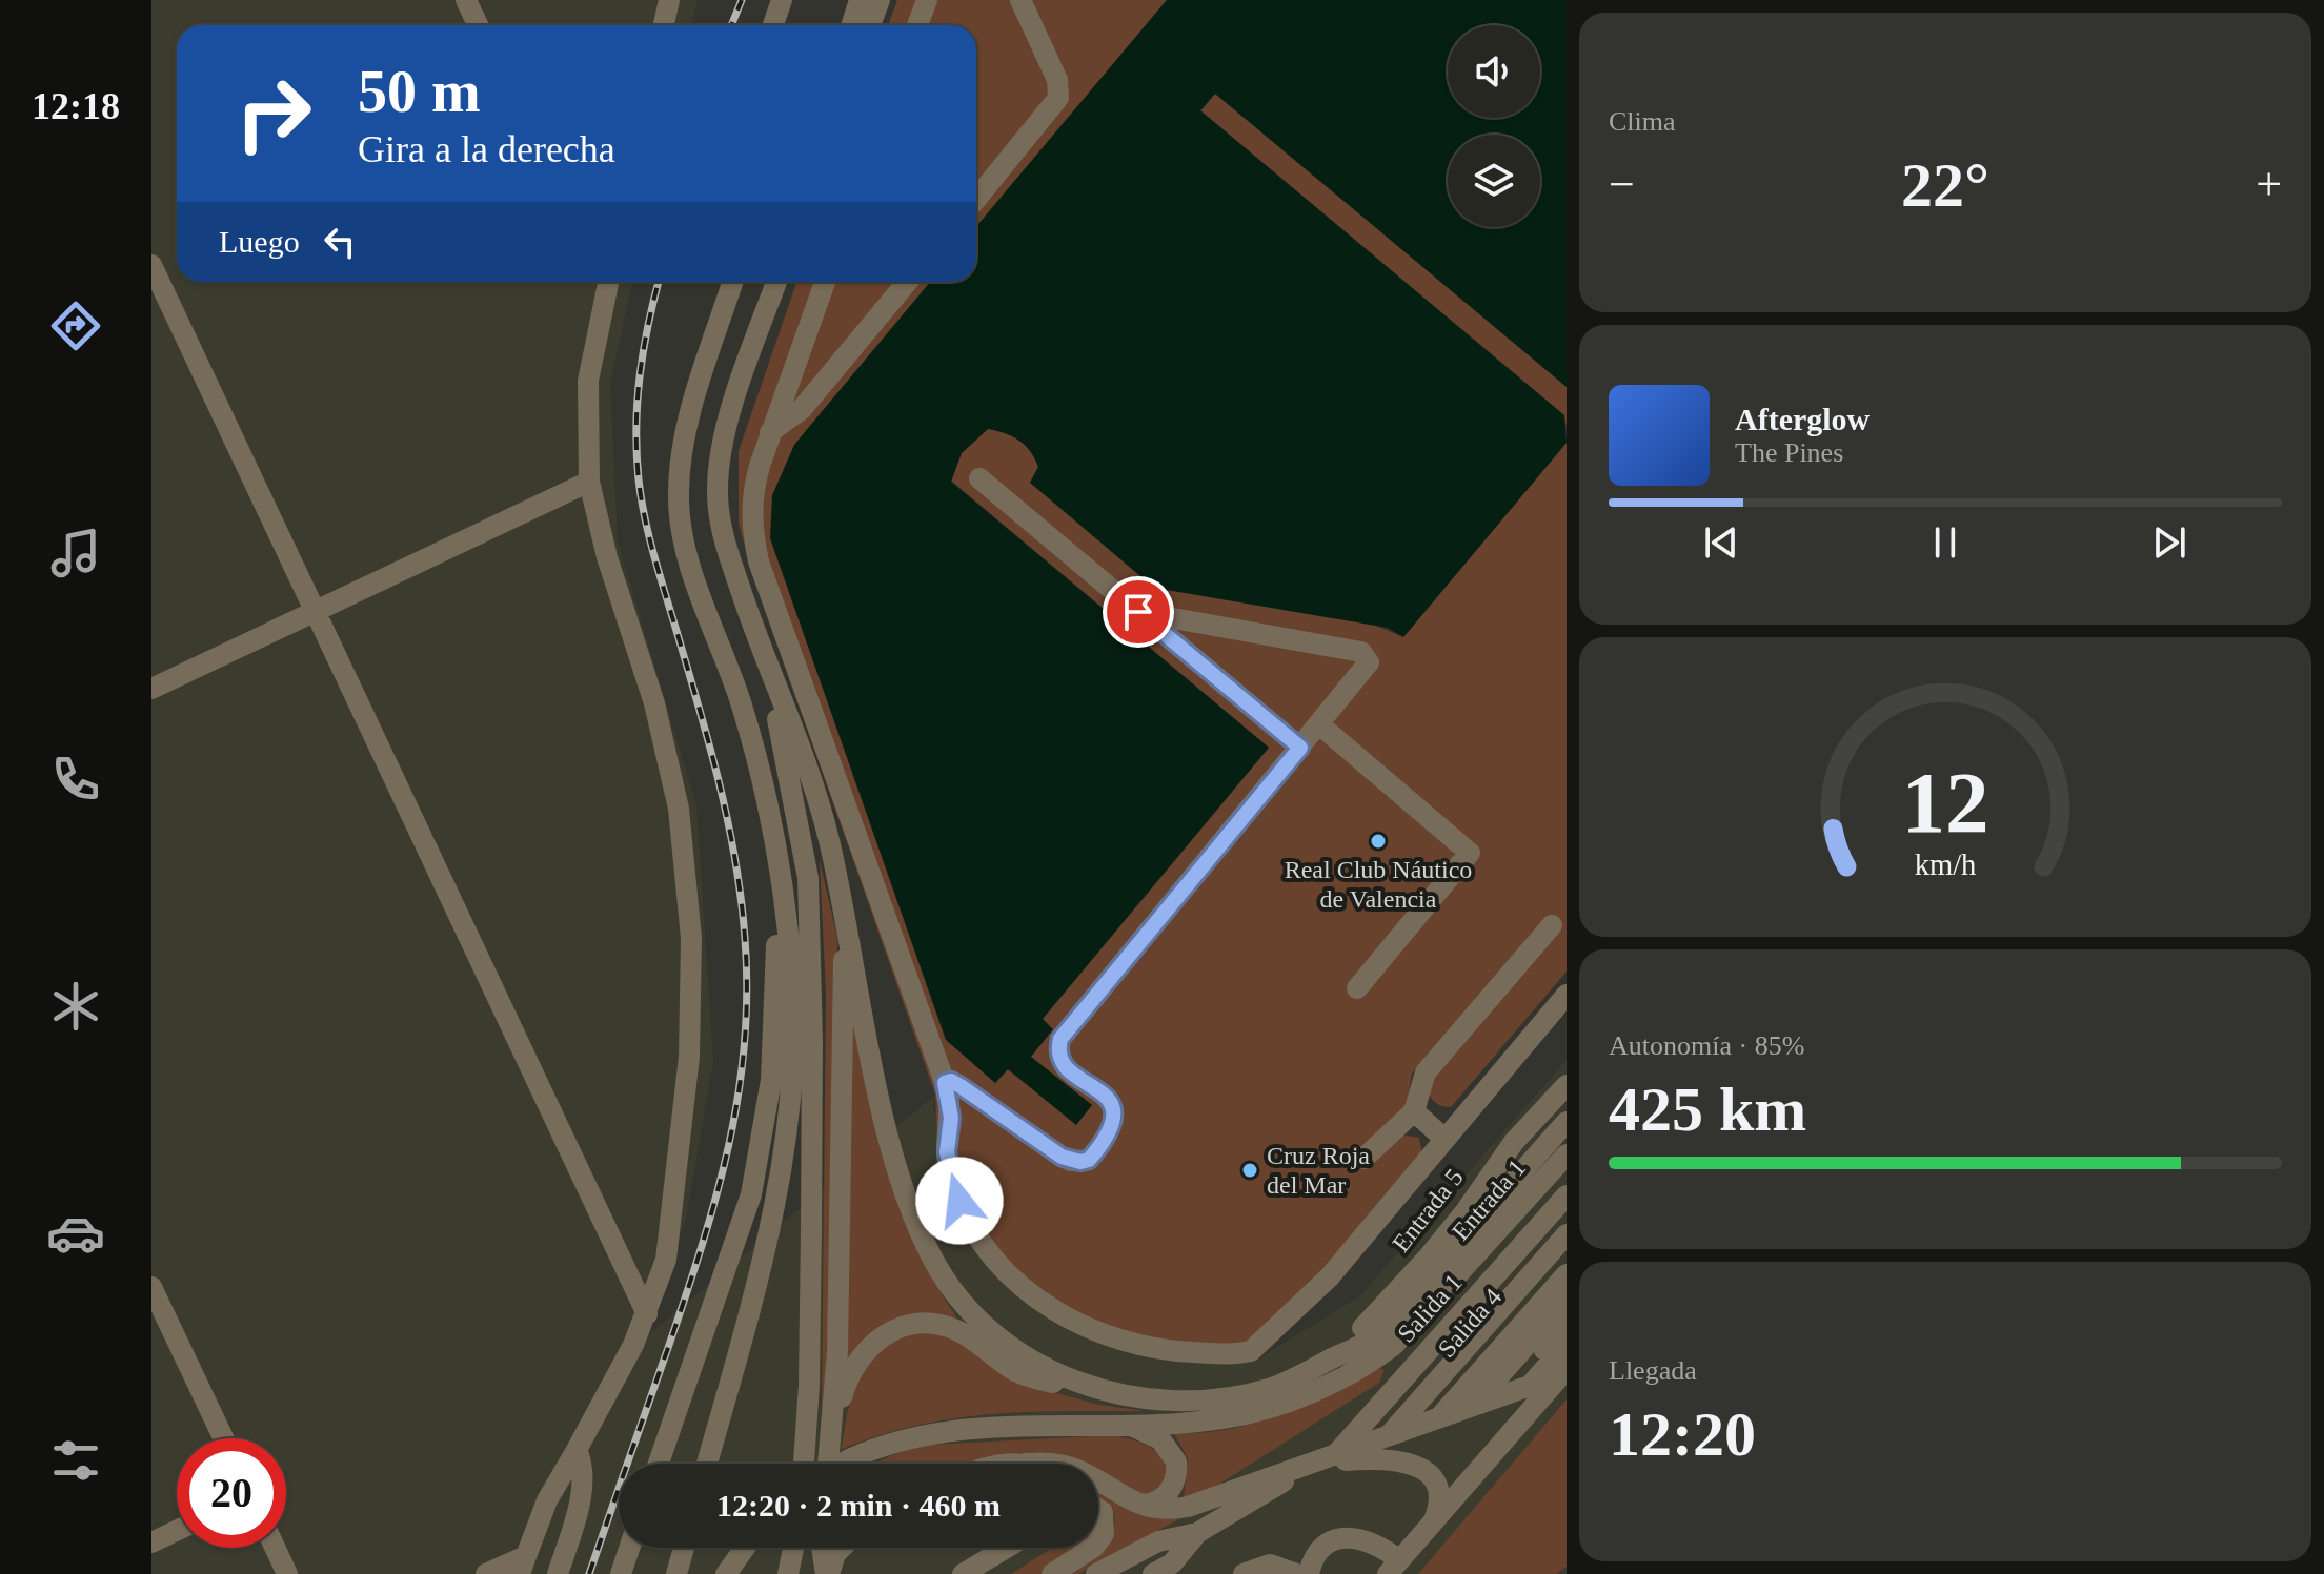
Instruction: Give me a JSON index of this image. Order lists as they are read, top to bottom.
{
  "streets": {
    "street": [
      "Entrada 1",
      "Entrada 5",
      "Salida 1",
      "Salida 4"
    ]
  },
  "crossings": [
    ["Entrada 1", "Entrada 5"]
  ],
  "places": ["Real Club Náutico de Valencia", "Cruz Roja del Mar"],
  "page": {
    "tabs": "12:18",
    "tile": [
      "Clima",
      ["Autonomía · 85%", "425 km"],
      ["Llegada", "12:20"]
    ],
    "turn": ["50 m", "Gira a la derecha"],
    "heat": ["−", "22°", "+"],
    "then": "Luego",
    "song": ["Afterglow", "The Pines"],
    "limit": "20",
    "trip": "12:20 · 2 min · 460 m",
    "gauge": ["12", "km/h"]
  }
}
